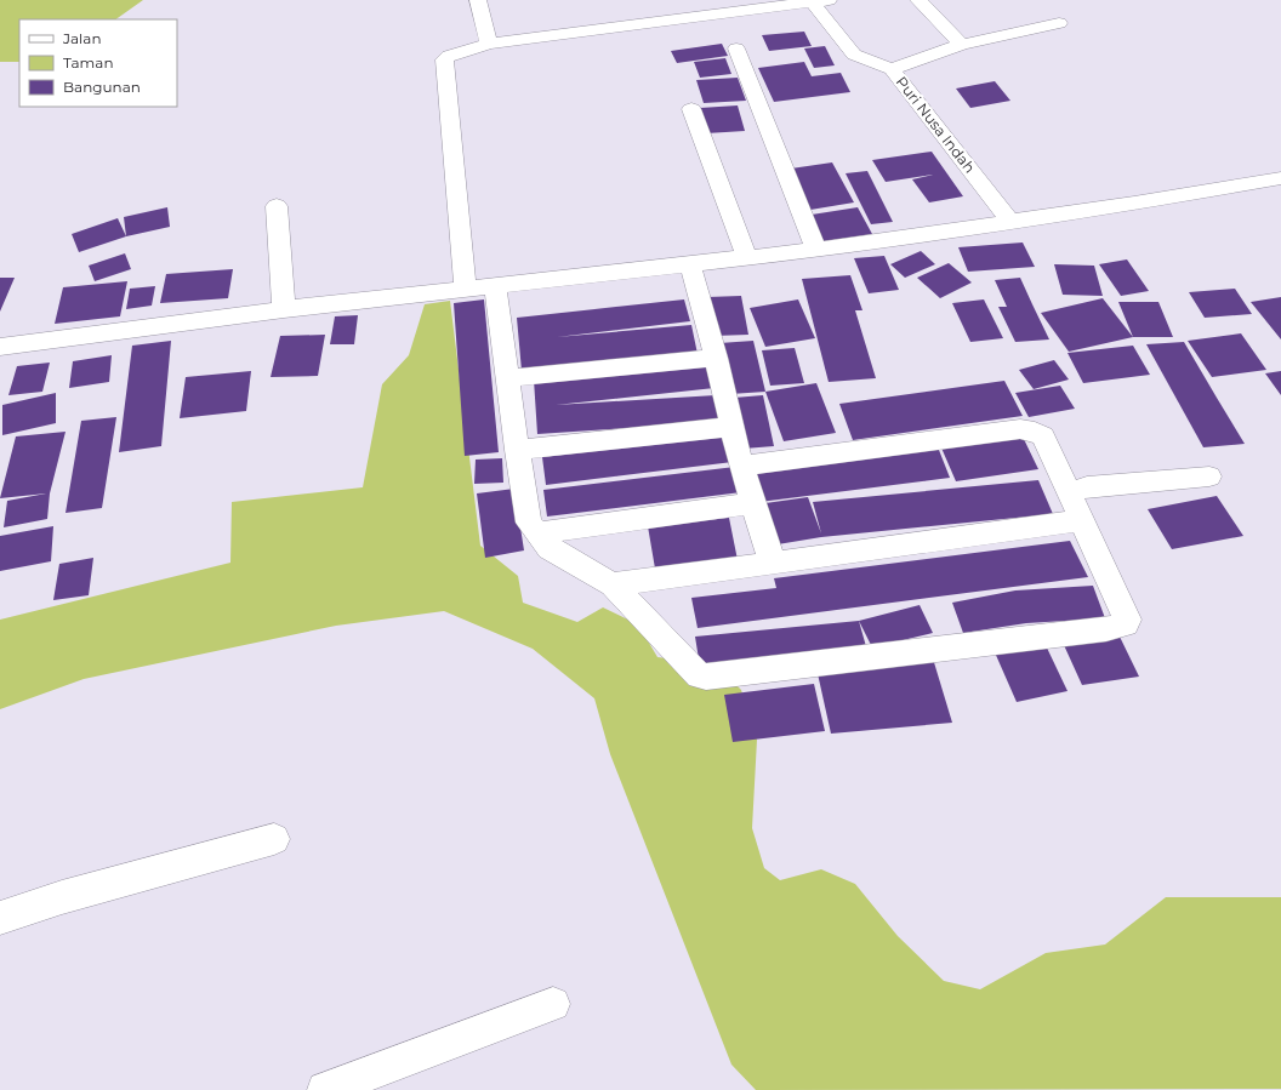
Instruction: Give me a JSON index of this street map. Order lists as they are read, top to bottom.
{
  "streets": {
    "street": ["Puri Nusa Indah"]
  },
  "legend": ["Jalan", "Taman", "Bangunan"]
}
